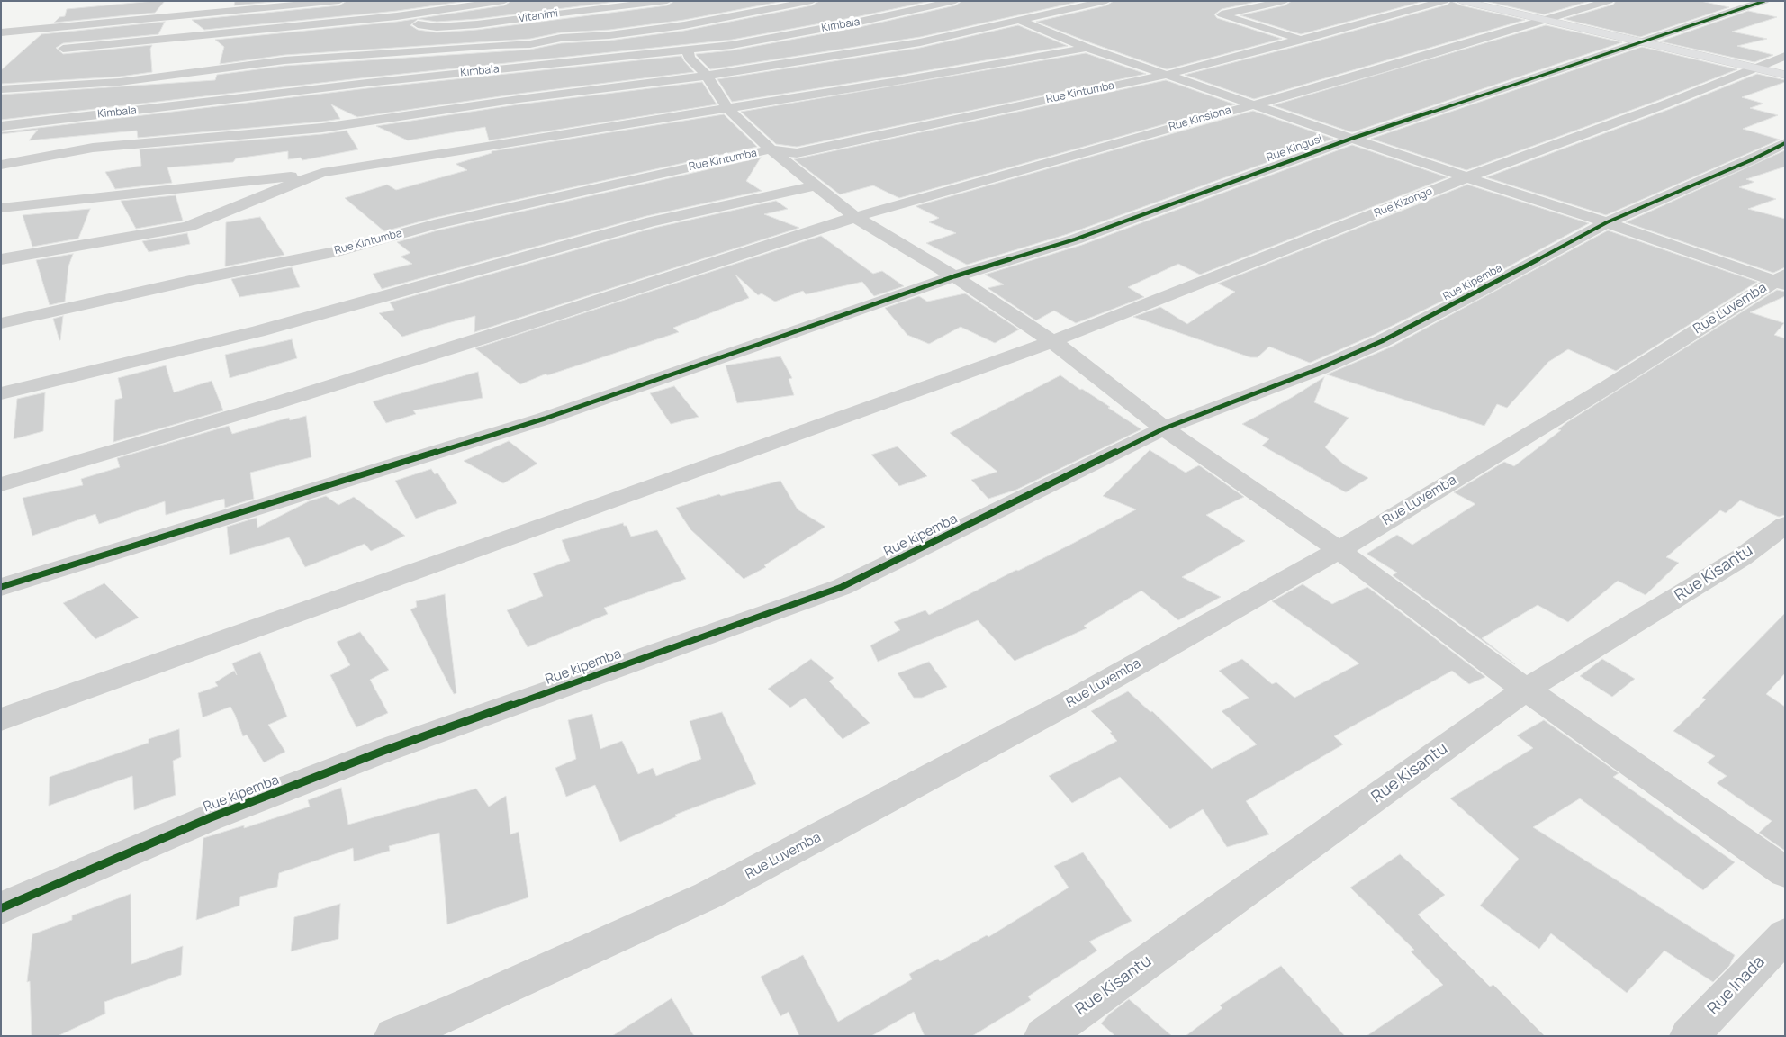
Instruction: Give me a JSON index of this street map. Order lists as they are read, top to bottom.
{
  "streets": {
    "street": [
      "Vitanimi",
      "Kimbala",
      "Rue Kintumba",
      "Rue Kinsiona",
      "Rue Kingusi",
      "Rue Kizongo",
      "Rue Kipemba",
      "Rue Luvemba",
      "Rue kipemba",
      "Rue Kisantu",
      "Rue Inada"
    ]
  },
  "crossings": [
    ["Rue Kipemba", "Rue kipemba"]
  ]
}
